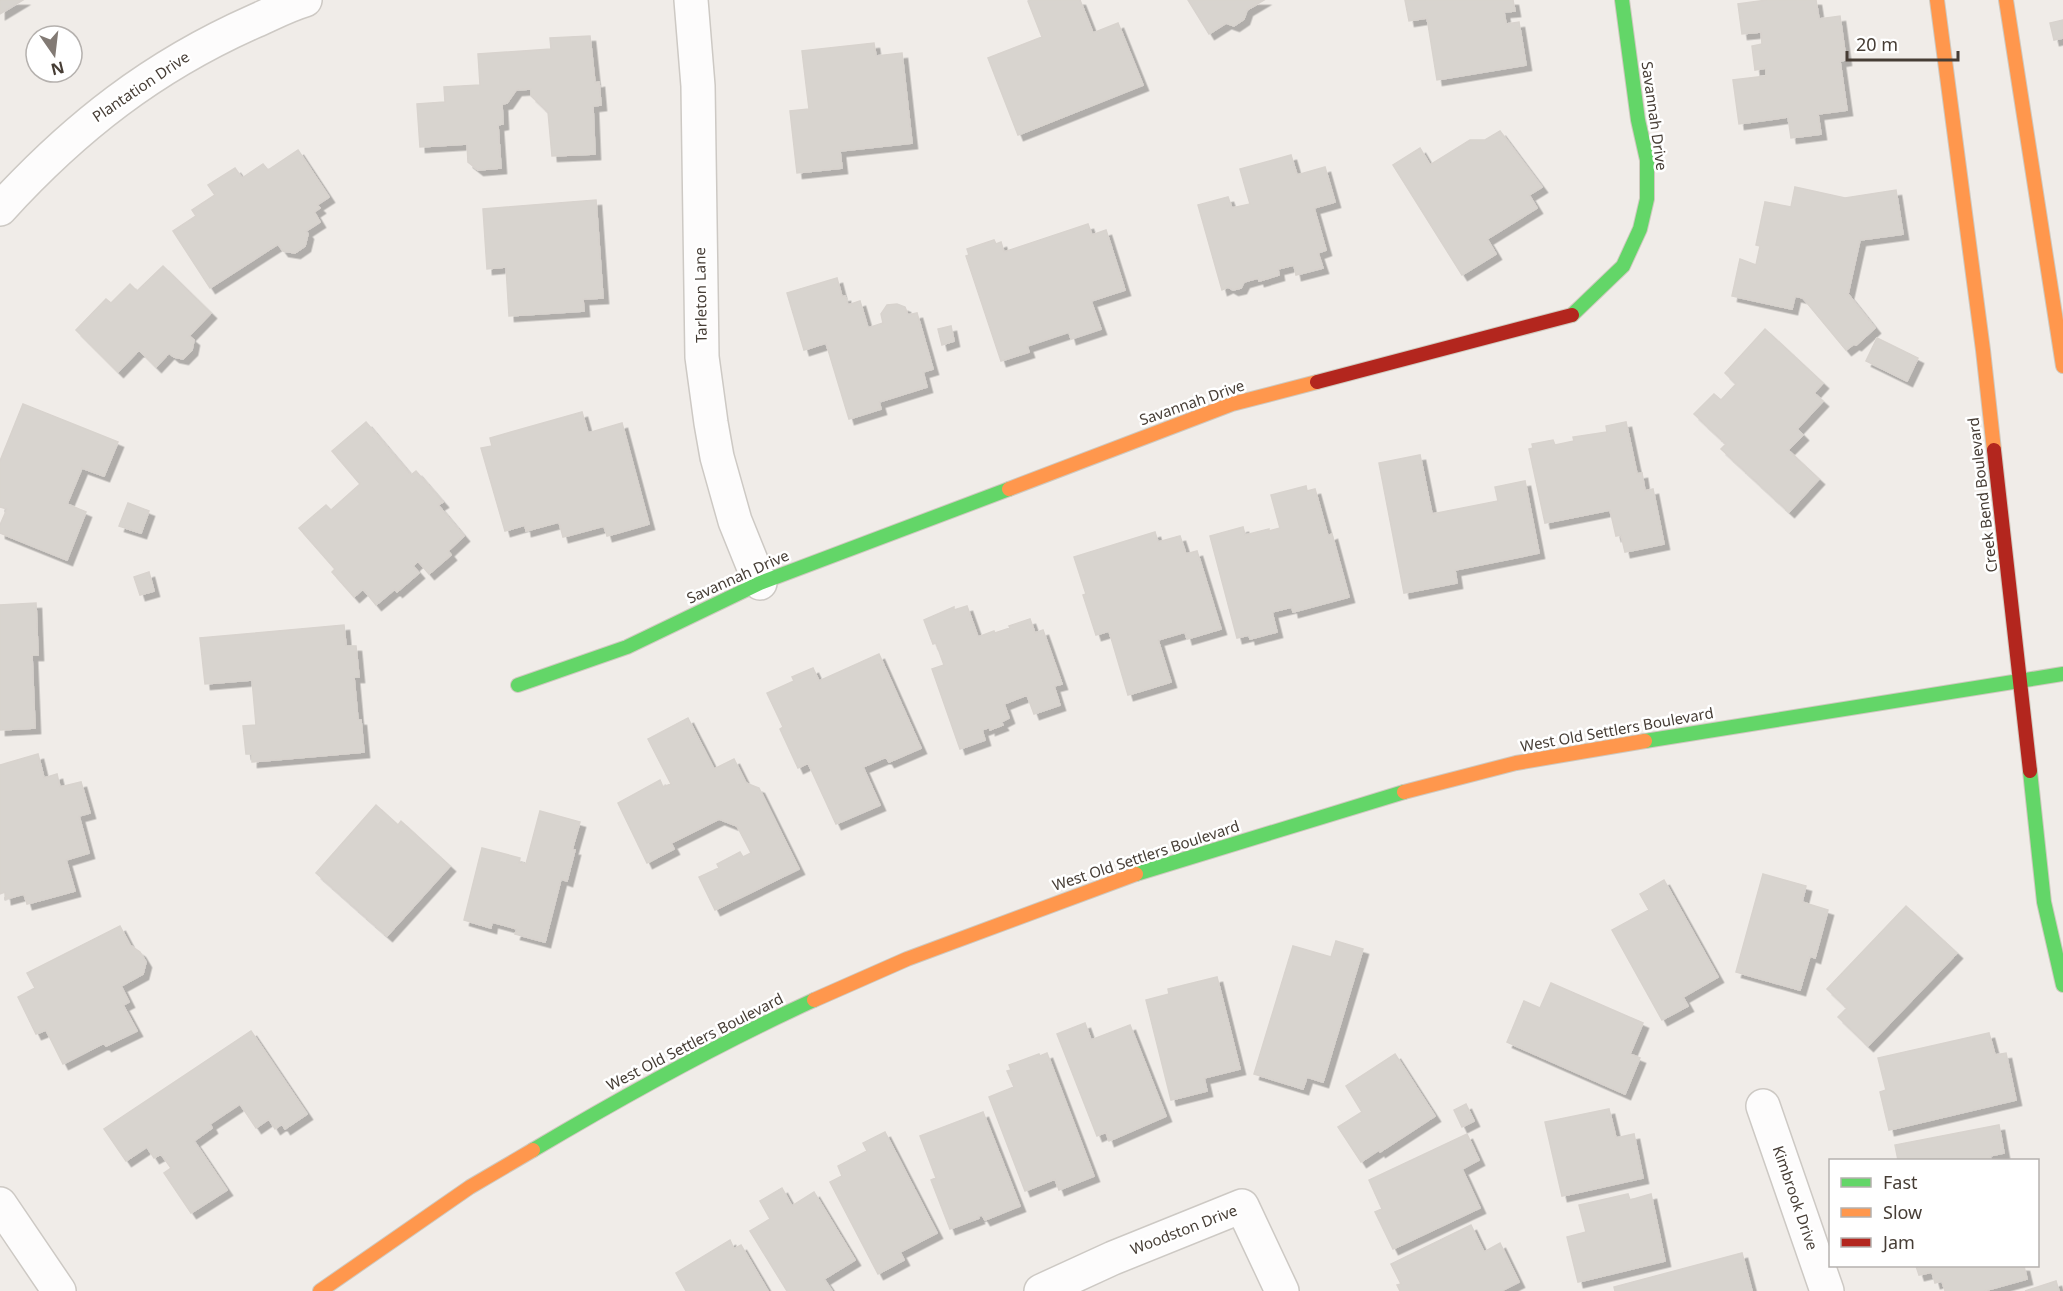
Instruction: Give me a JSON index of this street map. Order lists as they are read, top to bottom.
{
  "streets": {
    "street": [
      "Plantation Drive",
      "Savannah Drive",
      "Tarleton Lane",
      "Creek Bend Boulevard",
      "West Old Settlers Boulevard",
      "Kimbrook Drive",
      "Woodston Drive"
    ]
  },
  "crossings": [
    ["Savannah Drive", "Tarleton Lane"],
    ["Creek Bend Boulevard", "West Old Settlers Boulevard"]
  ],
  "legend": ["Fast", "Slow", "Jam"],
  "scale_bar": "20 m",
  "north": "bottom"
}
